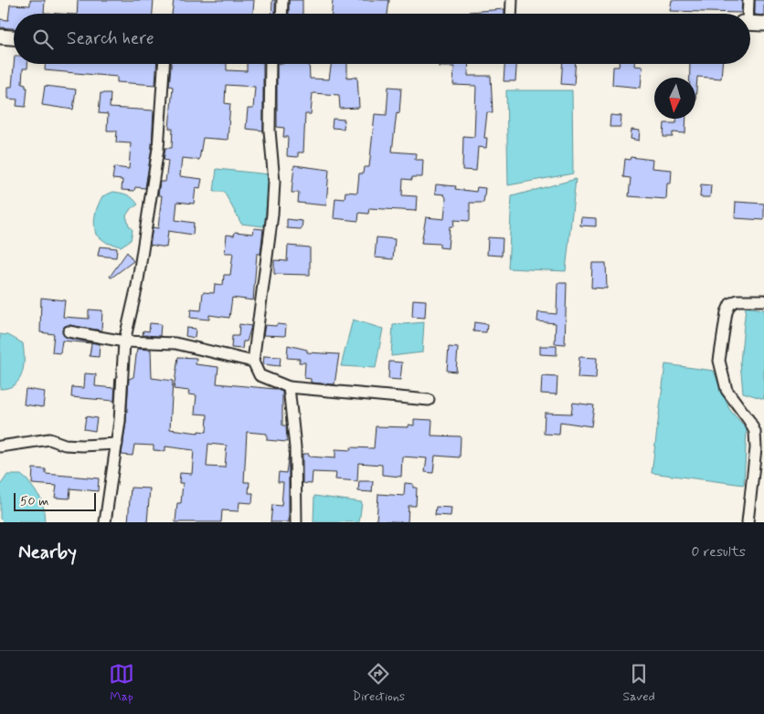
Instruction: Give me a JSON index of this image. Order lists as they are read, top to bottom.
{
  "scale_bar": "50 m",
  "north": "bottom",
  "page": {
    "search": "Search here",
    "scale": "50 m",
    "heading": ["Nearby", "0 results"],
    "nav": ["Map", "Directions", "Saved"]
  }
}
